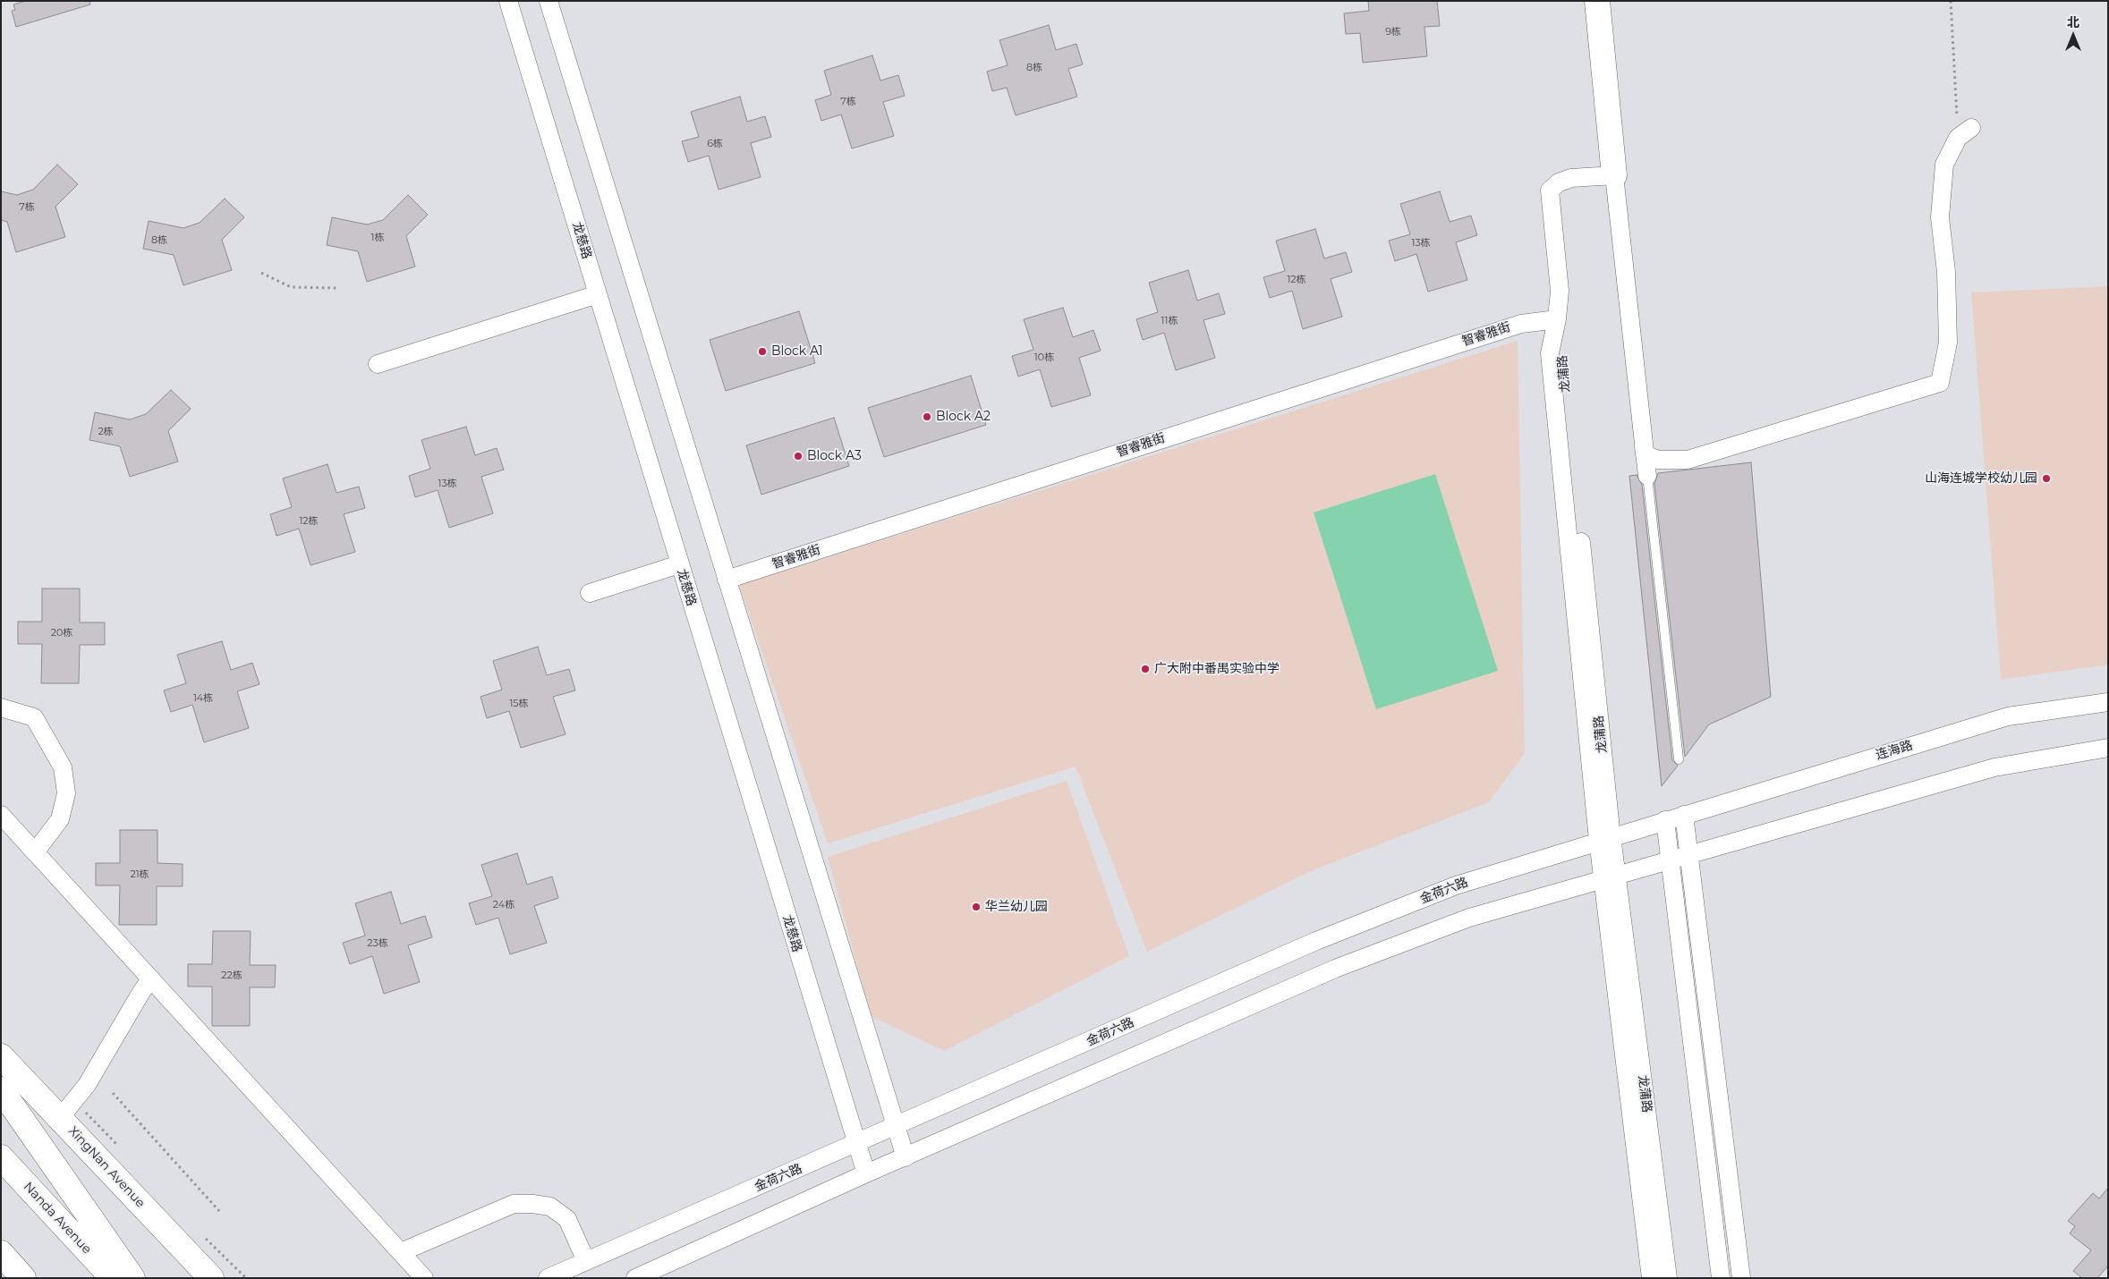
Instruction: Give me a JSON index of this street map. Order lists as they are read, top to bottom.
{
  "streets": {
    "main road": ["XingNan Avenue", "Nanda Avenue"],
    "street": [
      "龙慈路",
      "智睿雅街",
      "龙蒲路",
      "连海路",
      "金荷六路"
    ]
  },
  "crossings": [
    ["龙慈路", "金荷六路"],
    ["智睿雅街", "龙蒲路"],
    ["龙蒲路", "金荷六路"],
    ["连海路", "金荷六路"]
  ],
  "places": [
    "Block A1",
    "Block A2",
    "Block A3",
    "山海连城学校幼儿园",
    "广大附中番禺实验中学",
    "华兰幼儿园"
  ],
  "house_numbers": [
    "9栋",
    "8栋",
    "7栋",
    "6栋",
    "7栋",
    "1栋",
    "8栋",
    "13栋",
    "12栋",
    "11栋",
    "10栋",
    "2栋",
    "13栋",
    "12栋",
    "20栋",
    "14栋",
    "15栋",
    "21栋",
    "24栋",
    "23栋",
    "22栋"
  ],
  "north": "top"
}
